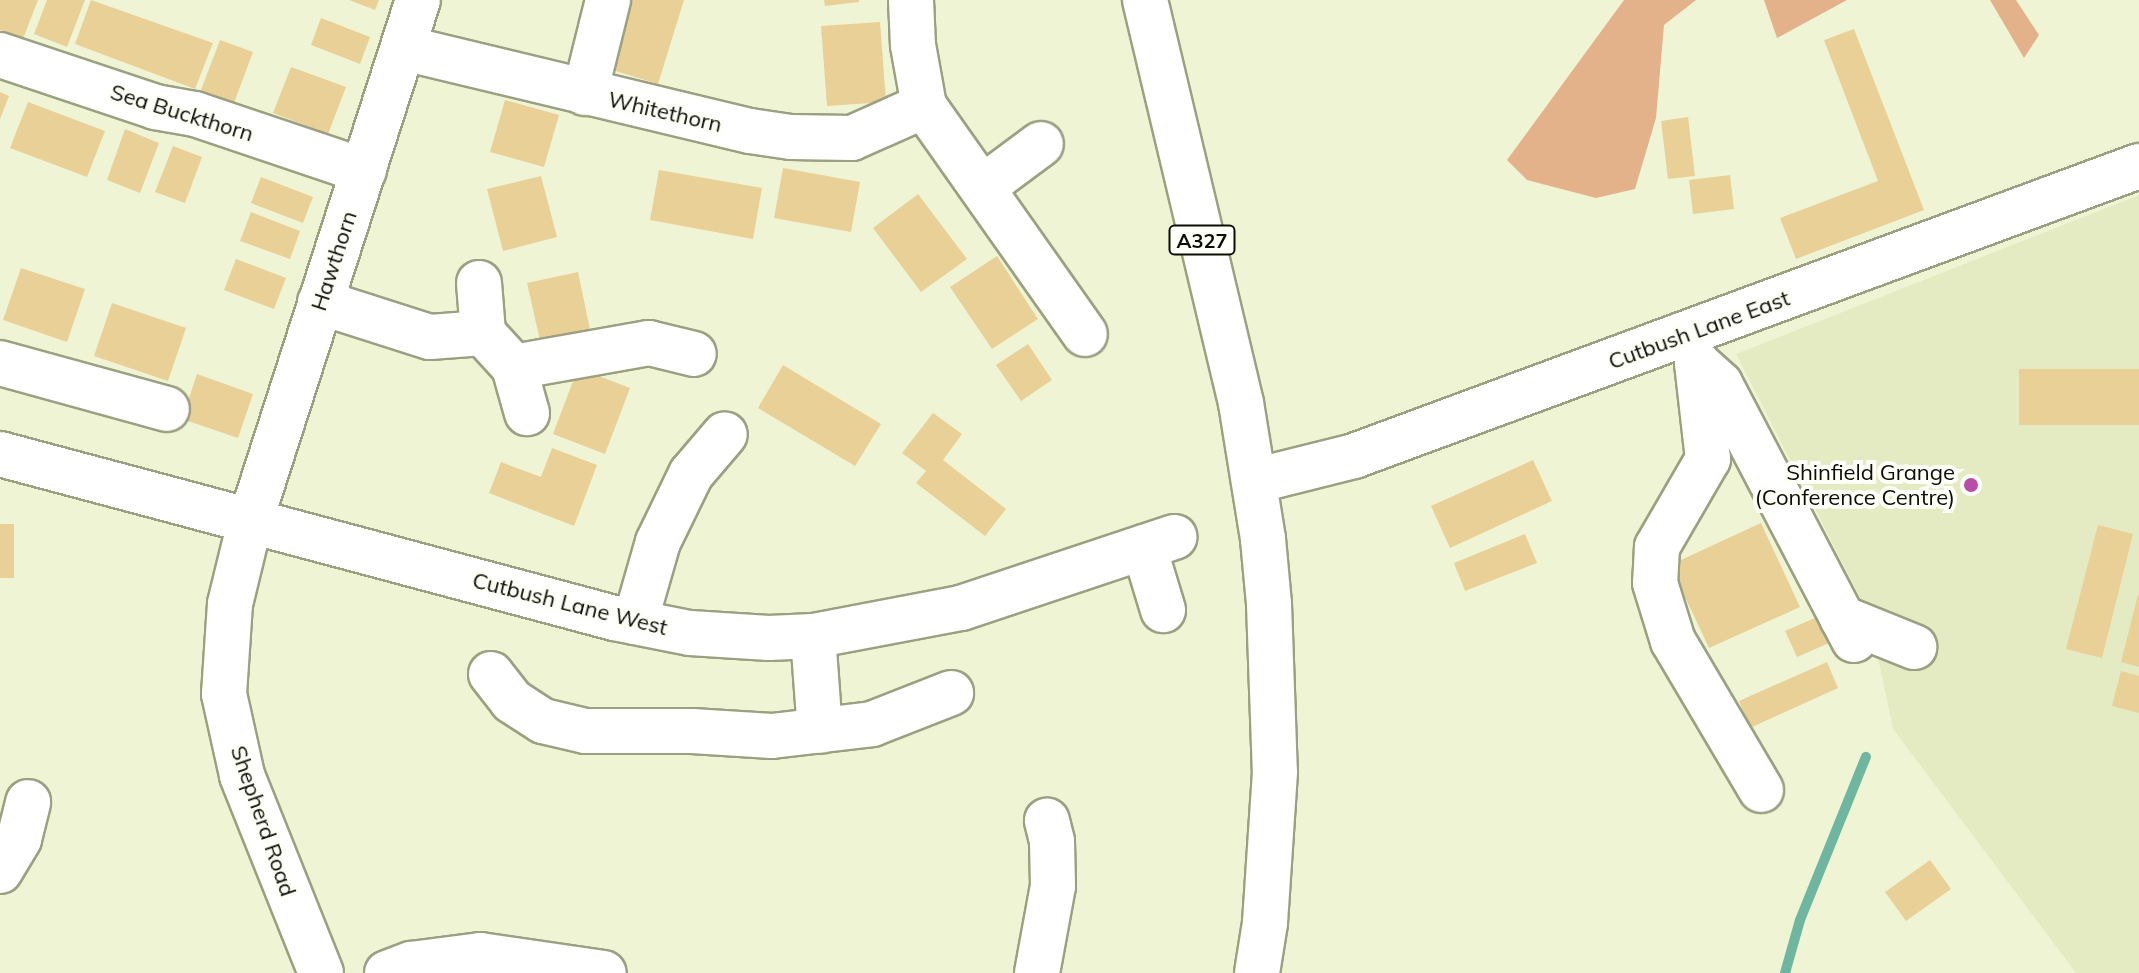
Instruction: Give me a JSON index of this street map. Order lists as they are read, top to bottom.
{
  "streets": {
    "street": [
      "Whitethorn",
      "Sea Buckthorn",
      "A327",
      "Hawthorn",
      "Cutbush Lane East",
      "Cutbush Lane West",
      "Shepherd Road"
    ]
  },
  "crossings": [
    ["Whitethorn", "Hawthorn"],
    ["Sea Buckthorn", "Hawthorn"],
    ["A327", "Cutbush Lane East"],
    ["Hawthorn", "Cutbush Lane West"],
    ["Hawthorn", "Shepherd Road"],
    ["Cutbush Lane West", "Shepherd Road"]
  ],
  "places": ["Shinfield Grange (Conference Centre)"]
}
